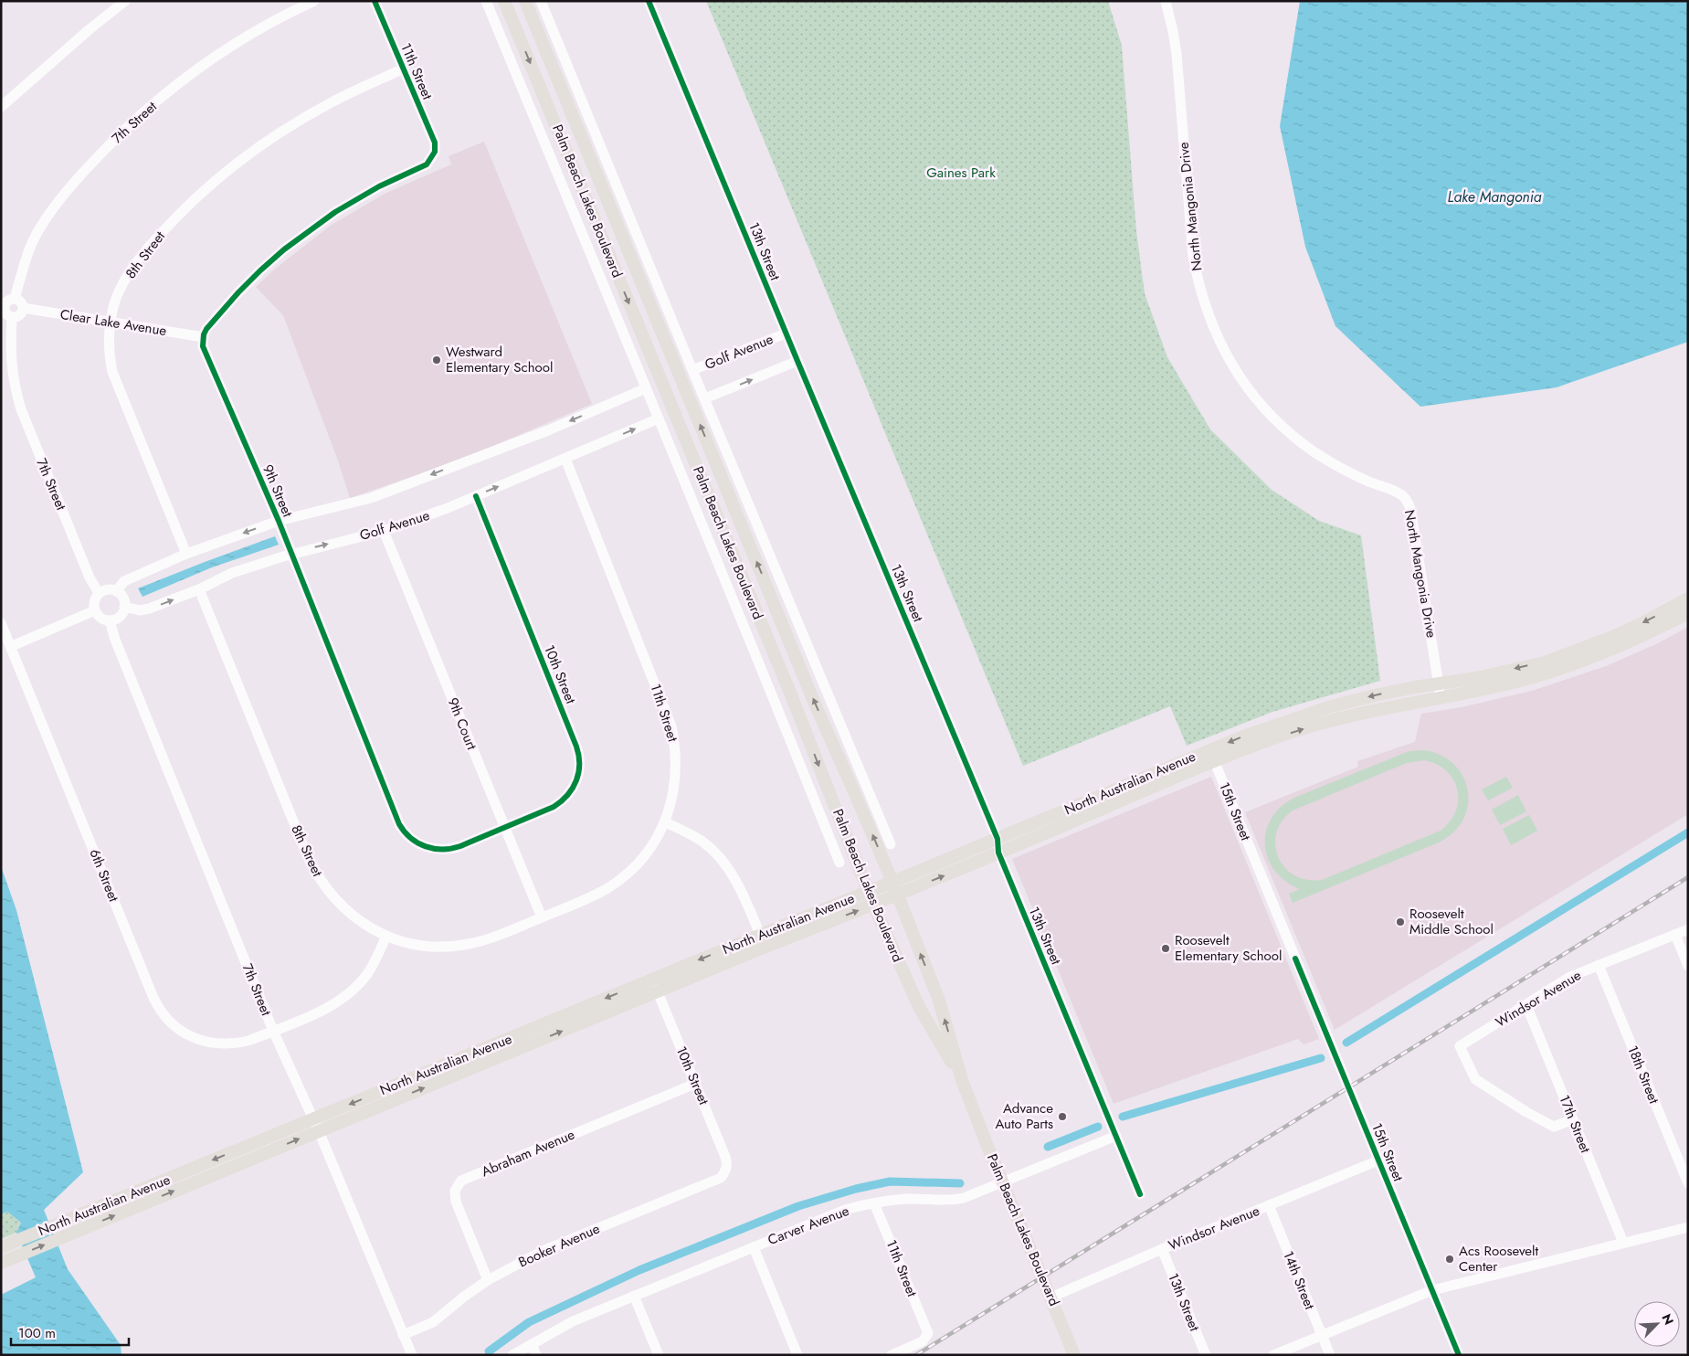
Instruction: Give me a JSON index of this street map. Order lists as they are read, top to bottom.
{
  "streets": {
    "main road": ["Palm Beach Lakes Boulevard", "North Australian Avenue"],
    "street": [
      "11th Street",
      "7th Street",
      "North Mangonia Drive",
      "13th Street",
      "8th Street",
      "Clear Lake Avenue",
      "Golf Avenue",
      "9th Street",
      "10th Street",
      "9th Court",
      "15th Street",
      "6th Street",
      "Windsor Avenue",
      "18th Street",
      "17th Street",
      "Abraham Avenue",
      "Carver Avenue",
      "Booker Avenue",
      "14th Street"
    ]
  },
  "crossings": [
    ["11th Street", "8th Street"],
    ["11th Street", "Clear Lake Avenue"],
    ["11th Street", "Golf Avenue"],
    ["11th Street", "9th Street"],
    ["11th Street", "9th Court"],
    ["11th Street", "Carver Avenue"],
    ["7th Street", "Clear Lake Avenue"],
    ["7th Street", "Golf Avenue"],
    ["7th Street", "North Australian Avenue"],
    ["7th Street", "6th Street"],
    ["7th Street", "Booker Avenue"],
    ["Palm Beach Lakes Boulevard", "North Australian Avenue"],
    ["Palm Beach Lakes Boulevard", "Windsor Avenue"],
    ["Palm Beach Lakes Boulevard", "Carver Avenue"],
    ["North Mangonia Drive", "North Australian Avenue"],
    ["13th Street", "Golf Avenue"],
    ["13th Street", "North Australian Avenue"],
    ["13th Street", "Windsor Avenue"],
    ["13th Street", "Carver Avenue"],
    ["8th Street", "Clear Lake Avenue"],
    ["8th Street", "Golf Avenue"],
    ["8th Street", "9th Court"],
    ["8th Street", "6th Street"],
    ["Clear Lake Avenue", "9th Street"],
    ["Golf Avenue", "9th Street"],
    ["Golf Avenue", "10th Street"],
    ["Golf Avenue", "9th Court"],
    ["9th Street", "10th Street"],
    ["9th Street", "9th Court"],
    ["10th Street", "9th Court"],
    ["10th Street", "North Australian Avenue"],
    ["10th Street", "Abraham Avenue"],
    ["10th Street", "Booker Avenue"],
    ["North Australian Avenue", "15th Street"],
    ["15th Street", "Windsor Avenue"],
    ["Windsor Avenue", "18th Street"],
    ["Windsor Avenue", "17th Street"],
    ["Windsor Avenue", "14th Street"],
    ["Abraham Avenue", "Booker Avenue"]
  ],
  "water": ["Lake Mangonia"],
  "parks": ["Gaines Park"],
  "places": [
    "Westward Elementary School",
    "Roosevelt Middle School",
    "Roosevelt Elementary School",
    "Advance Auto Parts",
    "Acs Roosevelt Center"
  ],
  "scale_bar": "100 m",
  "north": "top right"
}
